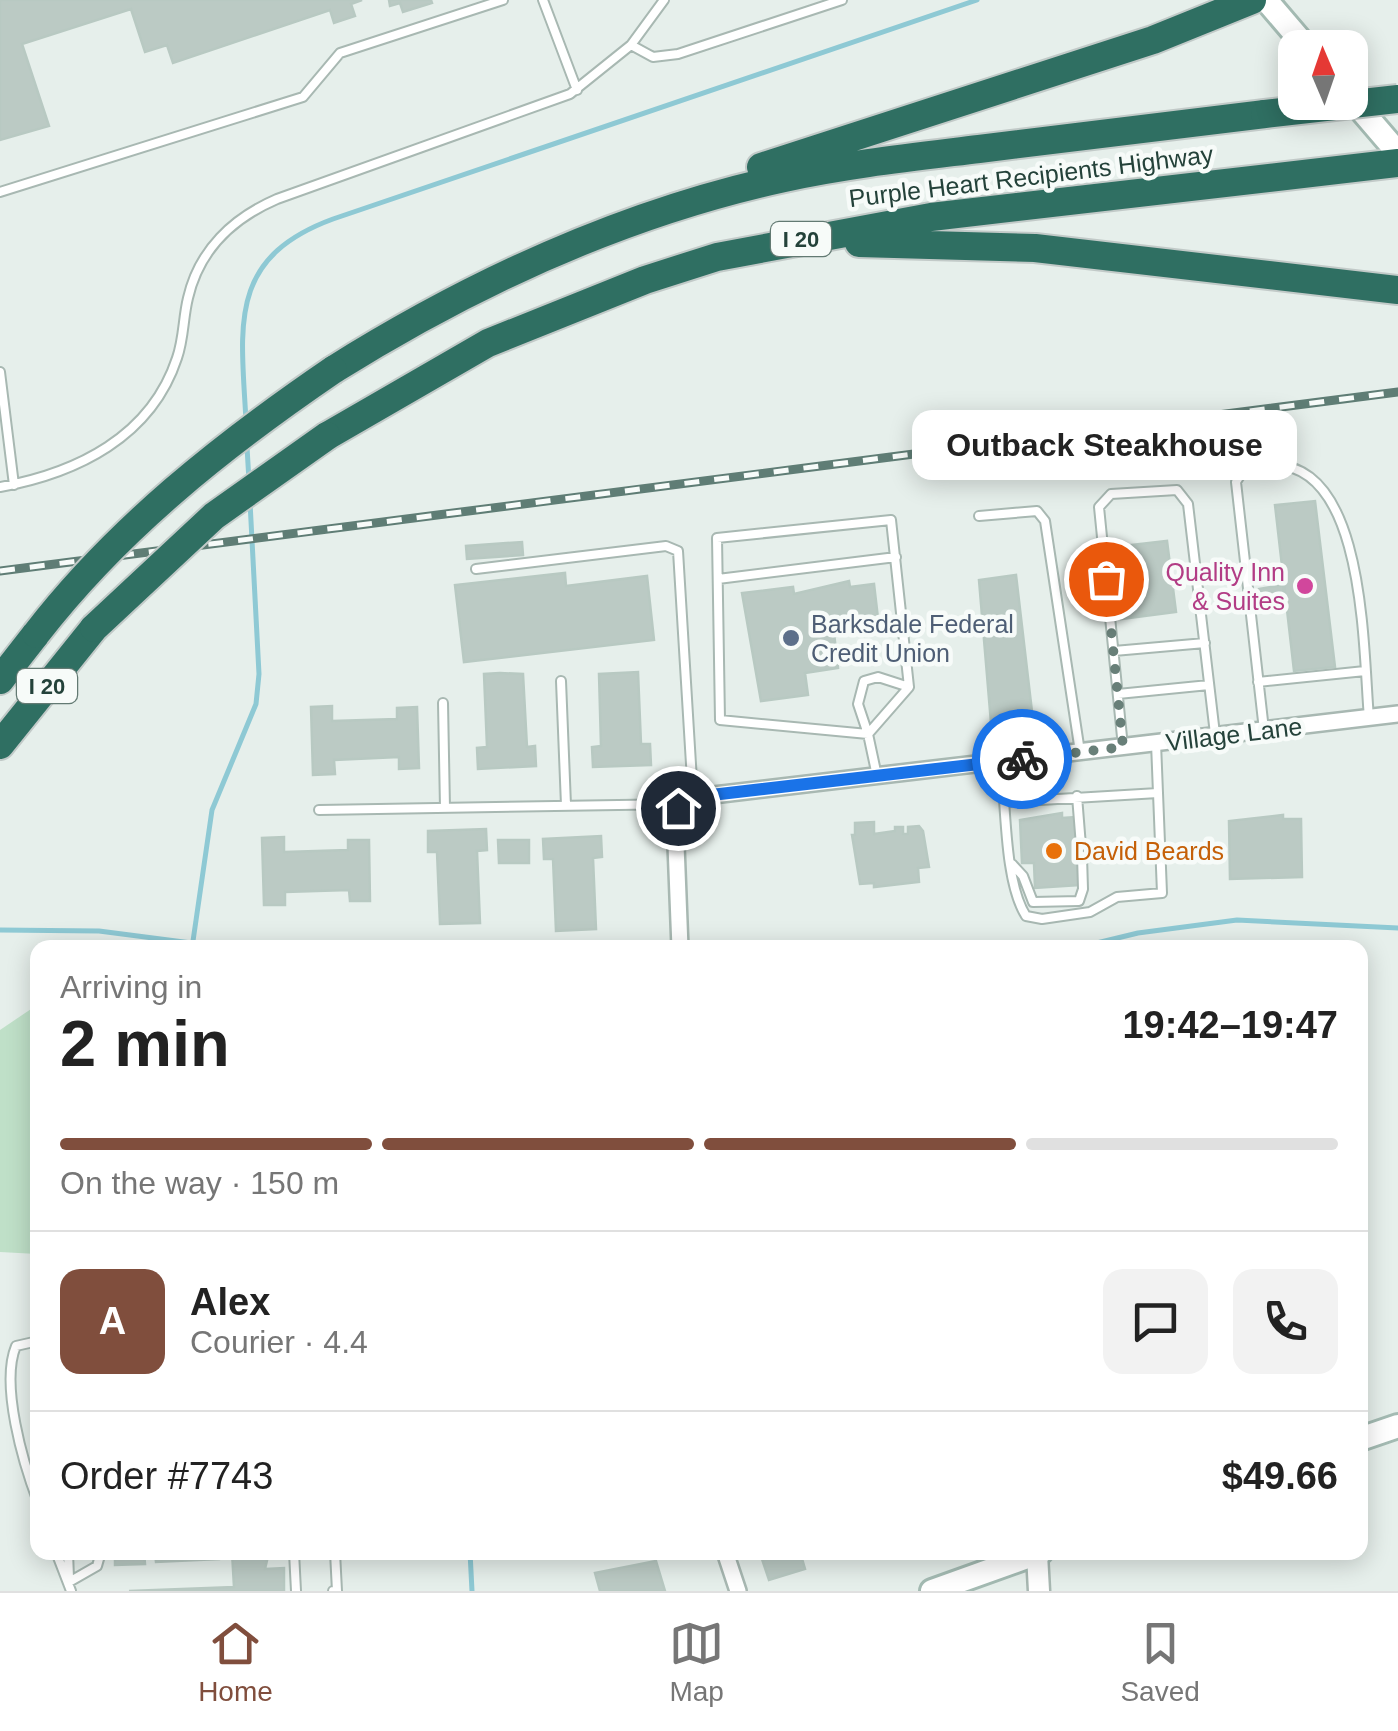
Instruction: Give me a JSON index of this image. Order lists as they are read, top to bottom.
{
  "streets": {
    "highway": ["Purple Heart Recipients Highway", "I 20"],
    "street": ["Village Lane"]
  },
  "places": [
    "Outback Steakhouse",
    "Quality Inn & Suites",
    "Barksdale Federal Credit Union",
    "David Beards"
  ],
  "north": "top",
  "page": {
    "bubble": "Outback Steakhouse",
    "heading": ["2 min", "Arriving in", "19:42–19:47"],
    "panel": [
      "Alex",
      "Courier · 4.4",
      "Order #7743",
      "$49.66"
    ],
    "bar": "On the way · 150 m",
    "round": "A",
    "tabs": ["Home", "Map", "Saved"]
  }
}
